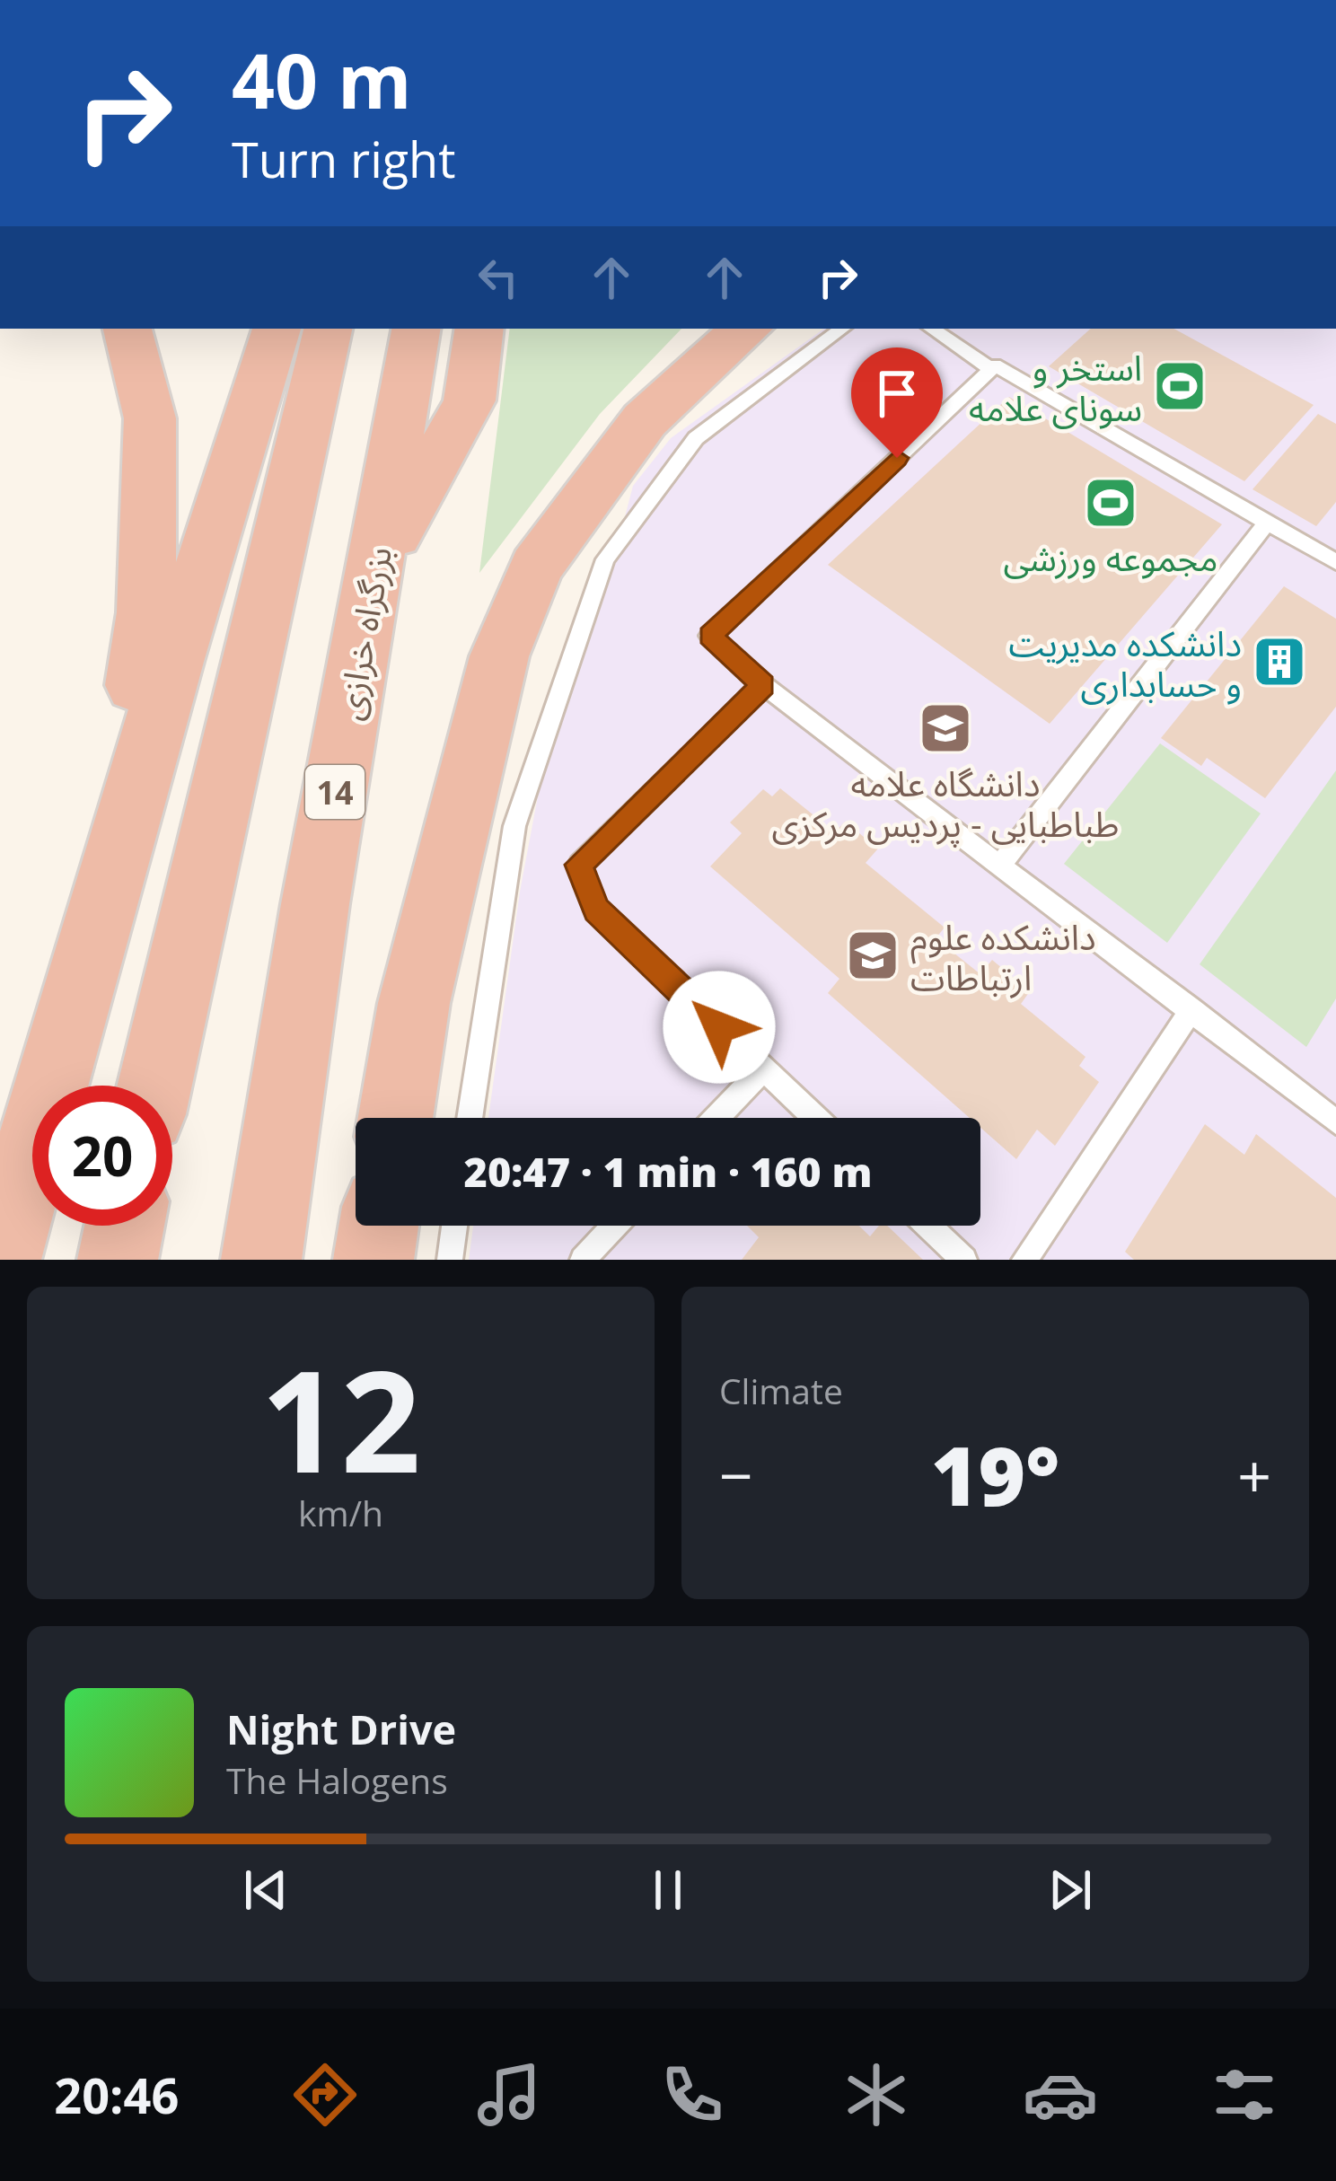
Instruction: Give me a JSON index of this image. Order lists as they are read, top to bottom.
{
  "streets": {
    "highway": ["بزرگراه خرازی", "14"]
  },
  "places": {
    "sports": ["استخر و سونای علامه", "مجموعه ورزشی"],
    "building": ["دانشکده مدیریت و حسابداری"],
    "school or university": ["دانشگاه علامه طباطبایی - پردیس مرکزی", "دانشکده علوم ارتباطات"]
  },
  "page": {
    "turn": ["40 m", "Turn right"],
    "limit": "20",
    "trip": "20:47 · 1 min · 160 m",
    "tile": [
      ["12", "km/h"],
      "Climate"
    ],
    "heat": ["−", "19°", "+"],
    "song": ["Night Drive", "The Halogens"],
    "tabs": "20:46"
  }
}
